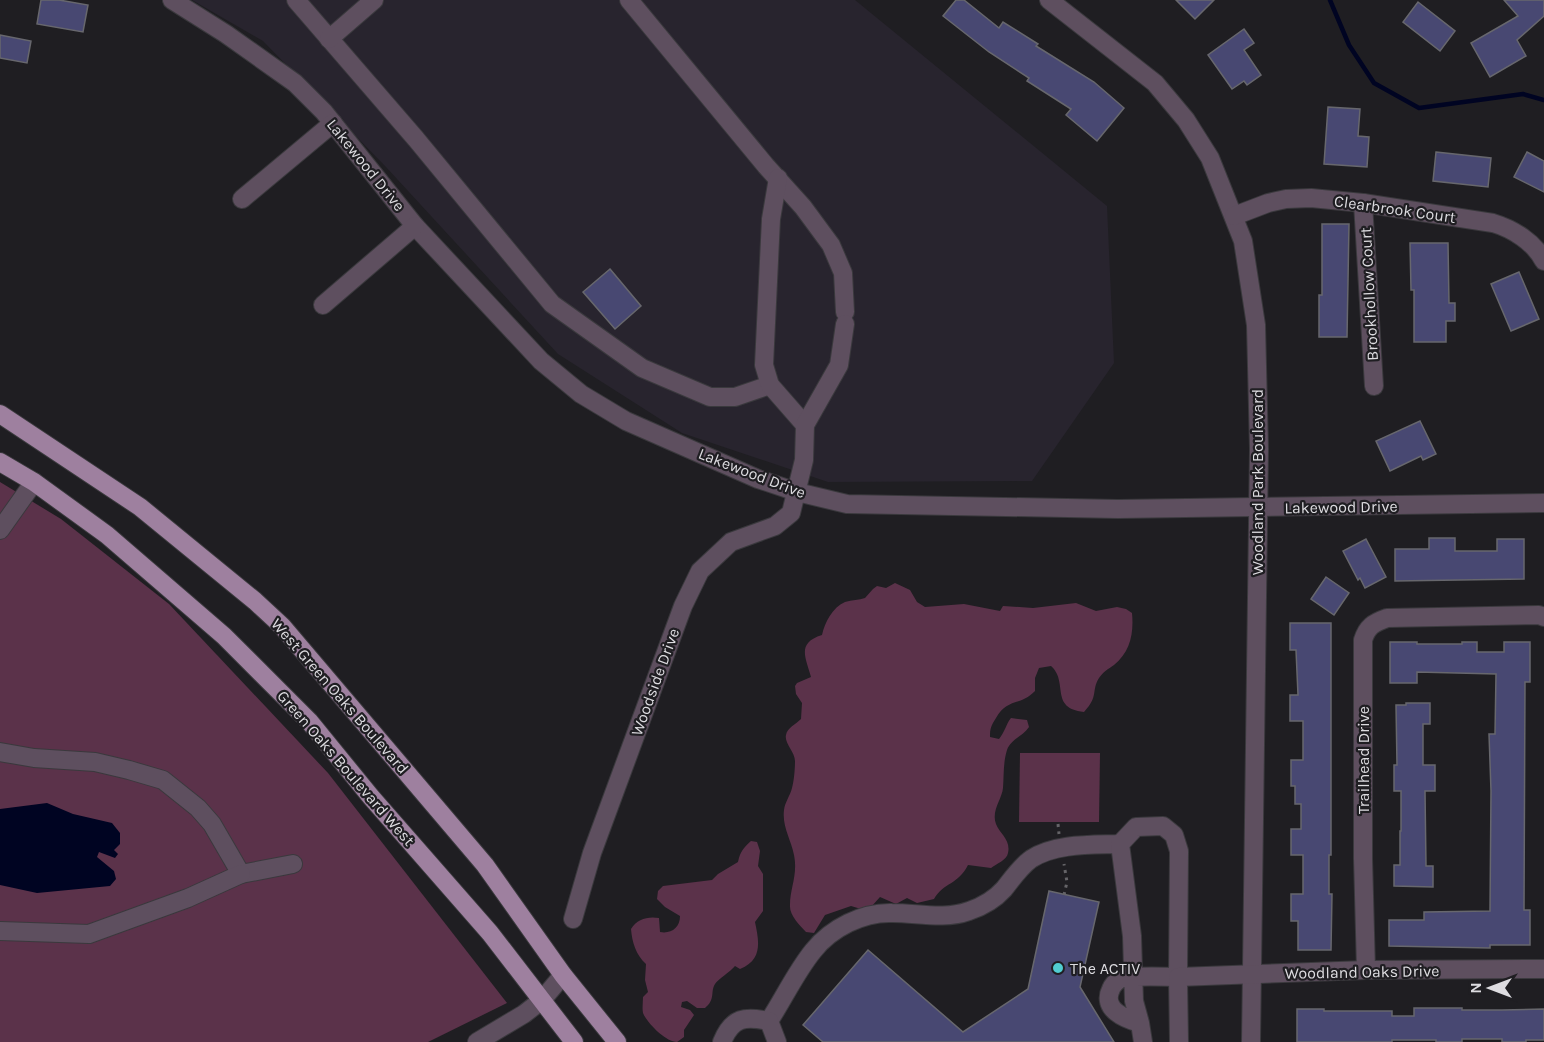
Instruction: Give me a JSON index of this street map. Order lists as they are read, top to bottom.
{
  "streets": {
    "main road": ["West Green Oaks Boulevard", "Green Oaks Boulevard West"],
    "street": [
      "Lakewood Drive",
      "Clearbrook Court",
      "Brookhollow Court",
      "Woodland Park Boulevard",
      "Woodside Drive",
      "Trailhead Drive",
      "Woodland Oaks Drive"
    ]
  },
  "crossings": [
    ["Lakewood Drive", "Woodland Park Boulevard"],
    ["Lakewood Drive", "Woodside Drive"],
    ["Clearbrook Court", "Brookhollow Court"],
    ["Clearbrook Court", "Woodland Park Boulevard"],
    ["Woodland Park Boulevard", "Woodland Oaks Drive"],
    ["Trailhead Drive", "Woodland Oaks Drive"]
  ],
  "places": ["The ACTIV"],
  "north": "left"
}
